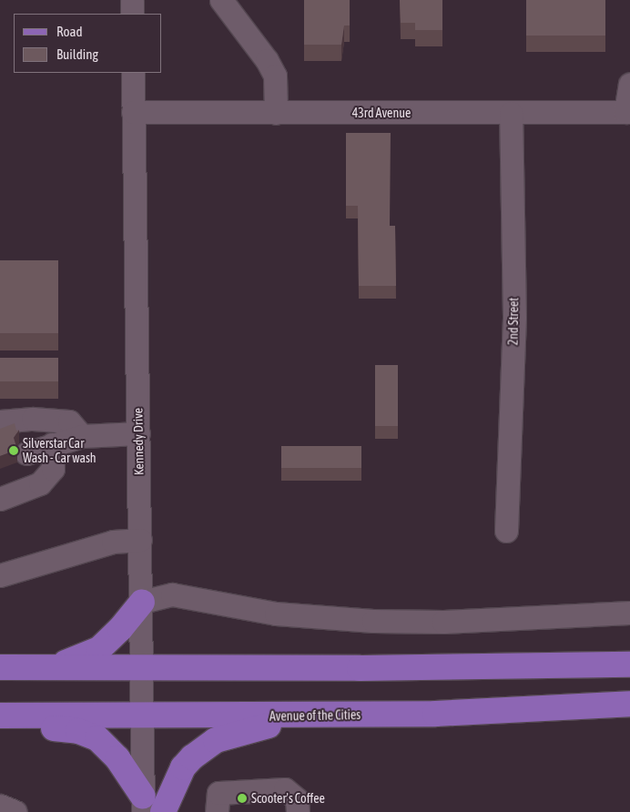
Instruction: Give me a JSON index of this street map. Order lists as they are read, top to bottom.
{
  "streets": {
    "main road": ["Avenue of the Cities"],
    "street": ["43rd Avenue", "2nd Street", "Kennedy Drive"]
  },
  "crossings": [
    ["43rd Avenue", "2nd Street"],
    ["43rd Avenue", "Kennedy Drive"],
    ["Kennedy Drive", "Avenue of the Cities"]
  ],
  "places": ["Silverstar Car Wash - Car wash", "Scooter's Coffee"],
  "legend": ["Road", "Building"]
}
